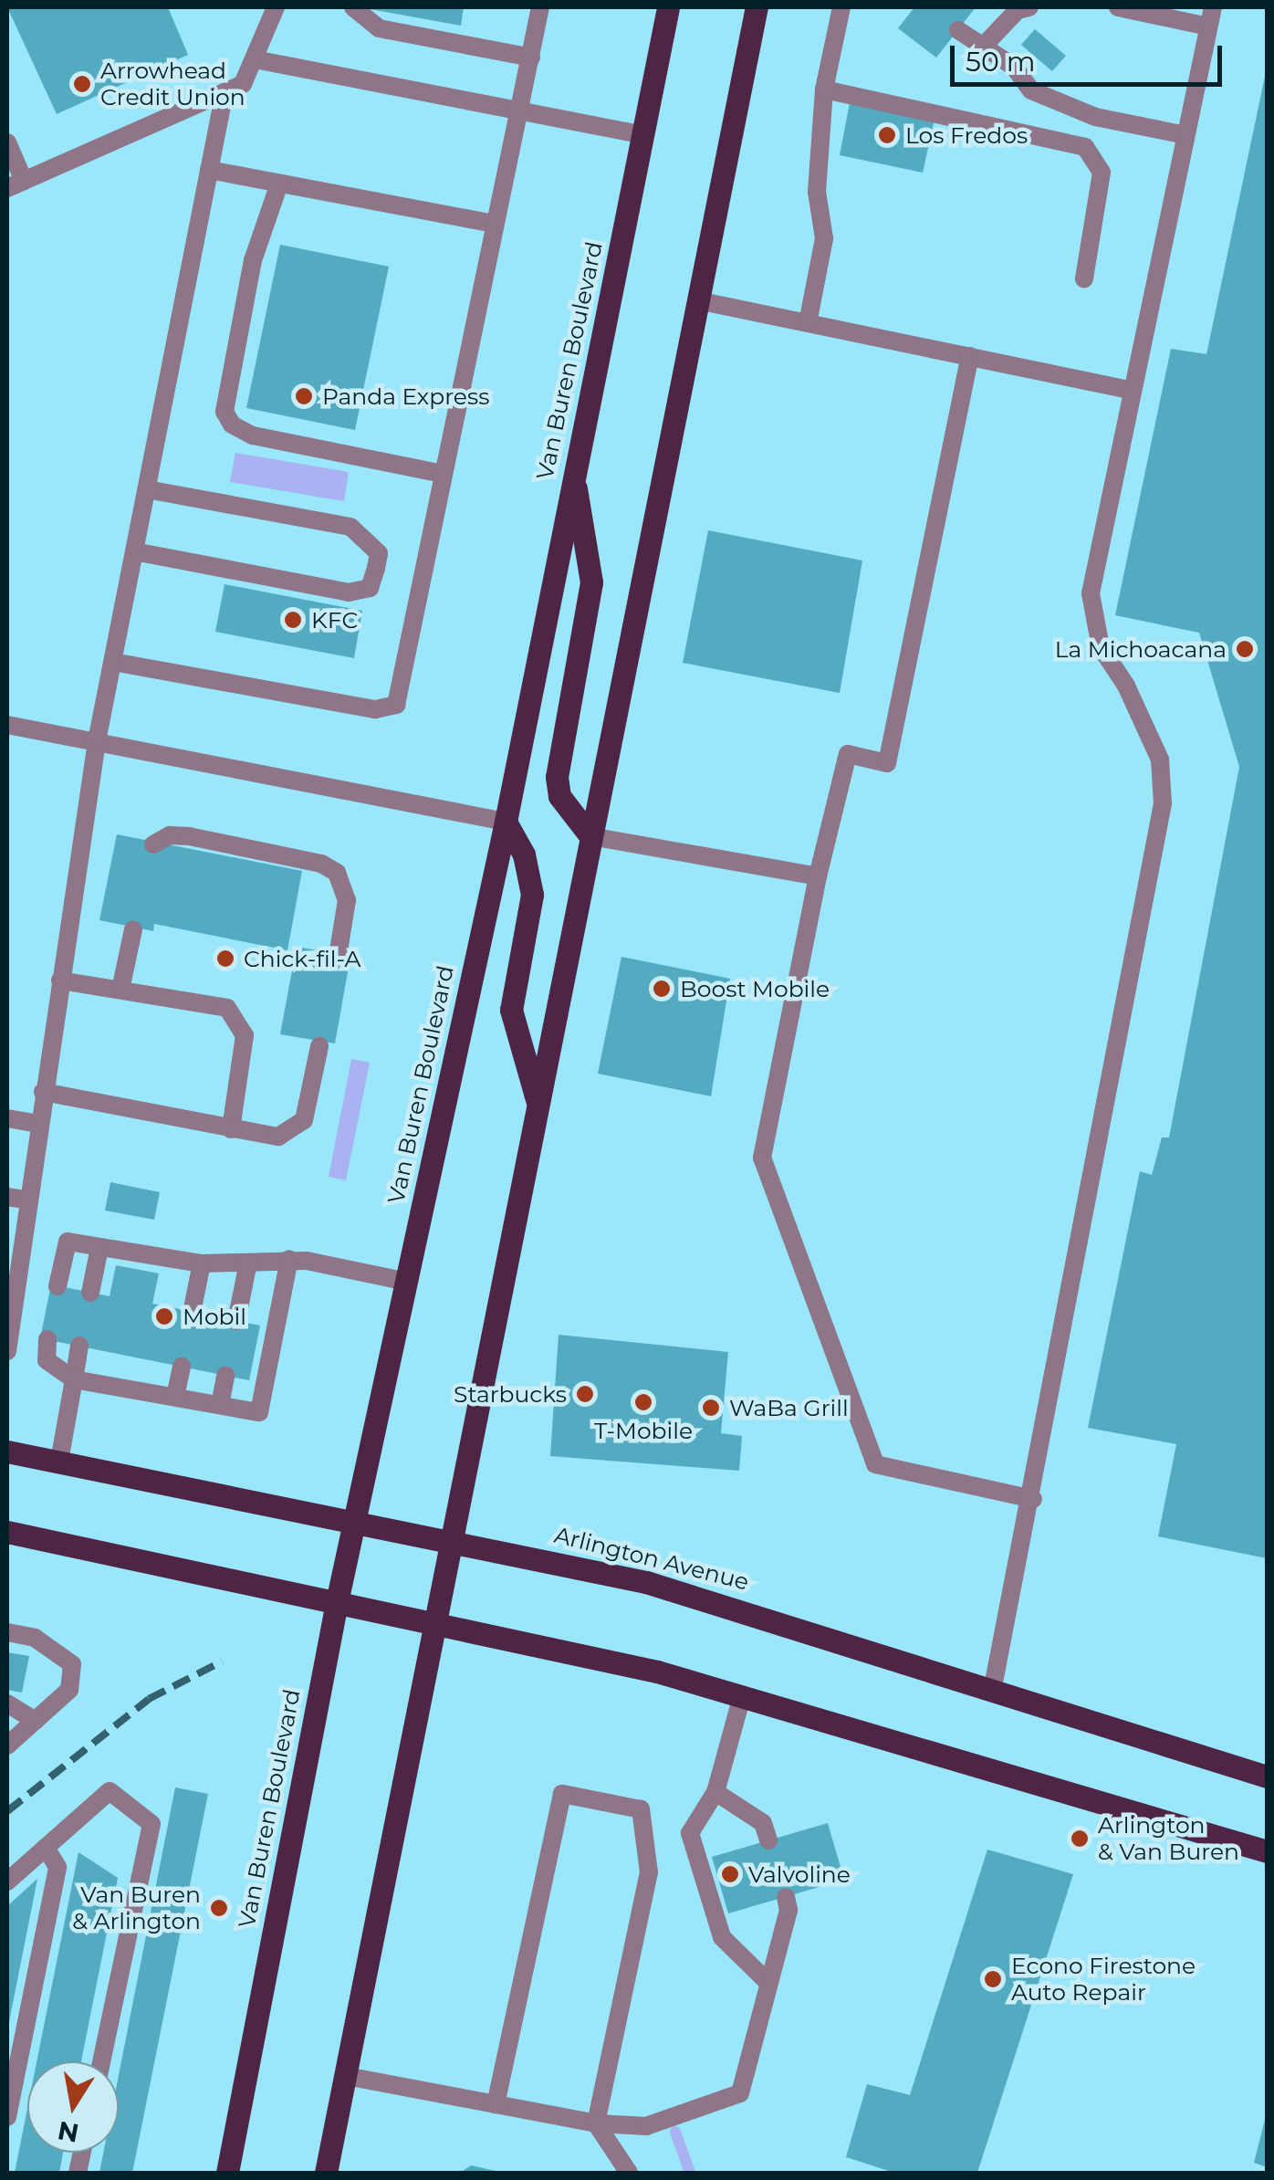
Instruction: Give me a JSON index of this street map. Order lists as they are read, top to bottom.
{
  "streets": {
    "main road": ["Van Buren Boulevard", "Arlington Avenue"]
  },
  "crossings": [
    ["Van Buren Boulevard", "Arlington Avenue"]
  ],
  "places": [
    "Arrowhead Credit Union",
    "Los Fredos",
    "Panda Express",
    "KFC",
    "La Michoacana",
    "Chick-fil-A",
    "Boost Mobile",
    "Mobil",
    "Starbucks",
    "T-Mobile",
    "WaBa Grill",
    "Arlington & Van Buren",
    "Valvoline",
    "Van Buren & Arlington",
    "Econo Firestone Auto Repair"
  ],
  "scale_bar": "50 m",
  "north": "bottom"
}
